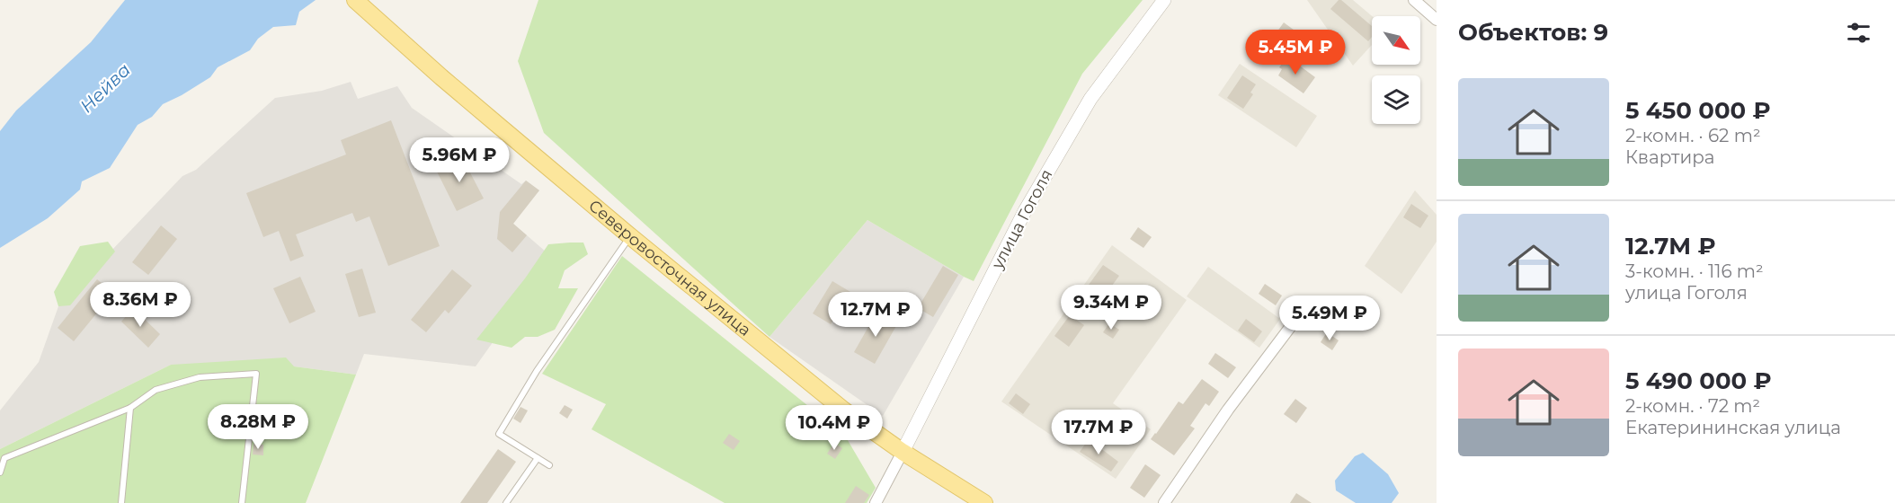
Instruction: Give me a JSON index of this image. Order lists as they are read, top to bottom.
{
  "streets": {
    "main road": ["Северовосточная улица"],
    "street": ["улица Гоголя"]
  },
  "crossings": [
    ["улица Гоголя", "Северовосточная улица"]
  ],
  "water": ["Нейва"],
  "north": "bottom right",
  "page": {
    "heading": "Объектов: 9",
    "price": [
      "5.45M ₽",
      "5.96M ₽",
      "8.36M ₽",
      "9.34M ₽",
      "12.7M ₽",
      "5.49M ₽",
      "8.28M ₽",
      "10.4M ₽",
      "17.7M ₽"
    ],
    "list": [
      {
        "name": "5 450 000 ₽",
        "note": "2-комн. · 62 m² · Квартира"
      },
      {
        "name": "12.7M ₽",
        "note": "3-комн. · 116 m² · улица Гоголя"
      },
      {
        "name": "5 490 000 ₽",
        "note": "2-комн. · 72 m² · Екатерининская улица"
      }
    ]
  }
}
